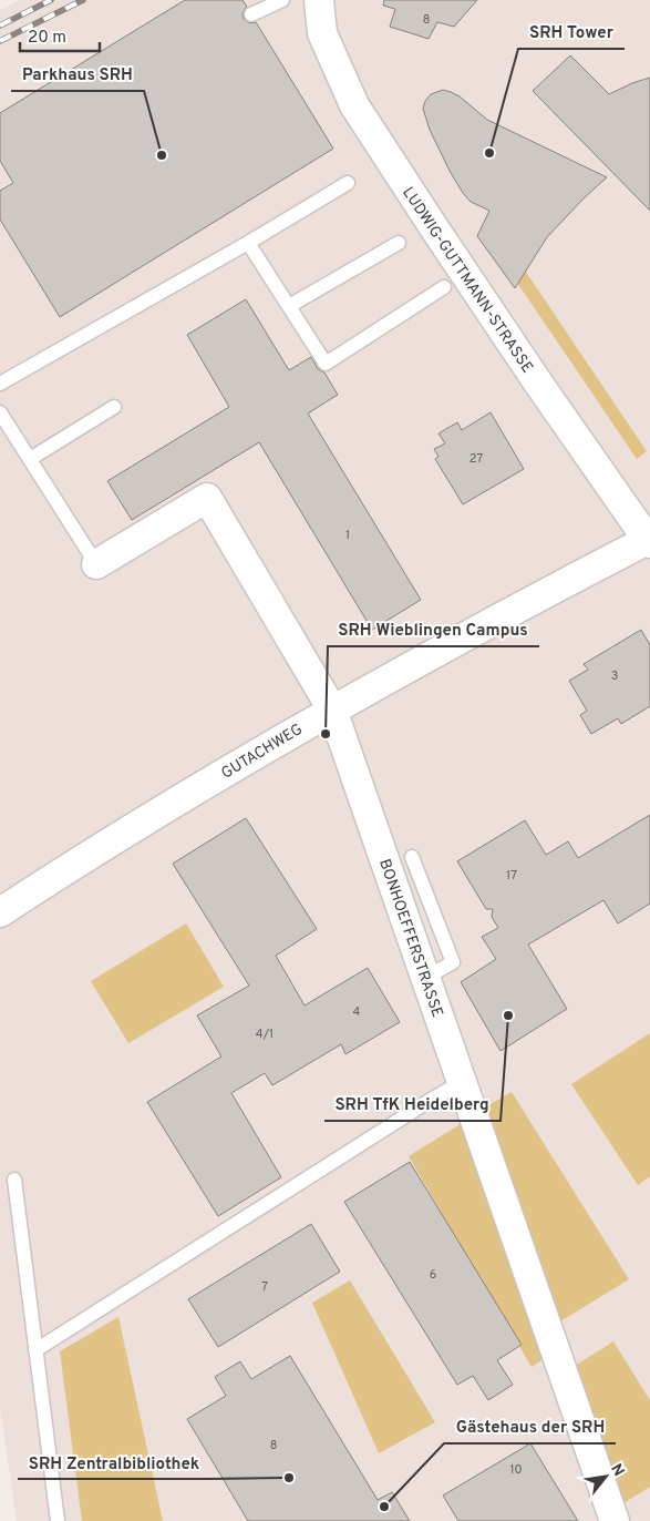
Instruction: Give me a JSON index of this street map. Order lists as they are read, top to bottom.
{
  "streets": {
    "street": ["LUDWIG-GUTTMANN-STRASSE", "GUTACHWEG", "BONHOEFFERSTRASSE"]
  },
  "crossings": [
    ["LUDWIG-GUTTMANN-STRASSE", "GUTACHWEG"],
    ["GUTACHWEG", "BONHOEFFERSTRASSE"]
  ],
  "places": [
    "SRH Tower",
    "Parkhaus SRH",
    "SRH Wieblingen Campus",
    "SRH TfK Heidelberg",
    "SRH Zentralbibliothek",
    "Gästehaus der SRH"
  ],
  "house_numbers": [
    "8",
    "27",
    "1",
    "3",
    "17",
    "4",
    "4/1",
    "6",
    "7",
    "8",
    "10"
  ],
  "scale_bar": "20 m",
  "north": "top right"
}
